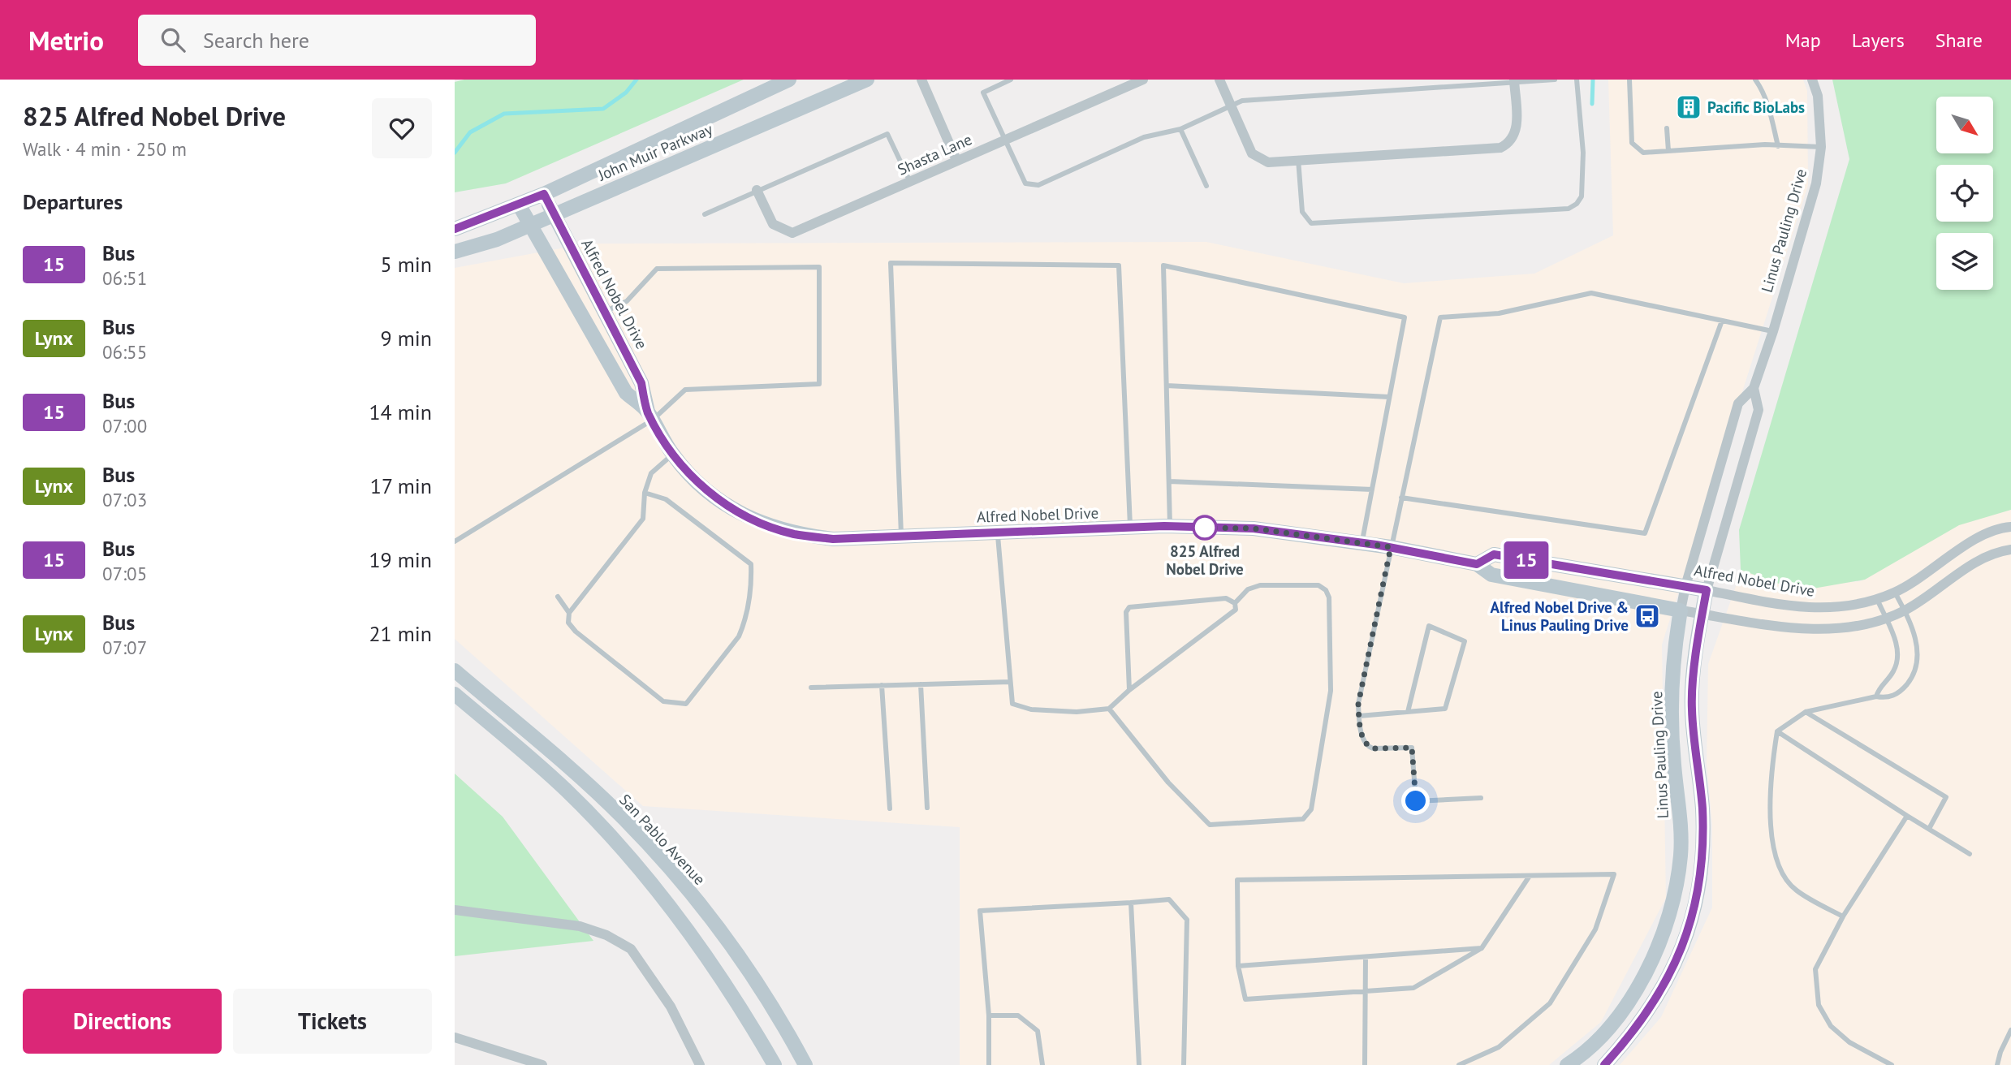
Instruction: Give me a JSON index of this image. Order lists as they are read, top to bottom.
{
  "streets": {
    "street": [
      "John Muir Parkway",
      "Shasta Lane",
      "Linus Pauling Drive",
      "Alfred Nobel Drive",
      "San Pablo Avenue"
    ]
  },
  "crossings": [
    ["John Muir Parkway", "Alfred Nobel Drive"],
    ["Linus Pauling Drive", "Alfred Nobel Drive"]
  ],
  "places": {
    "building": ["Pacific BioLabs"],
    "other": ["825 Alfred Nobel Drive"],
    "bus stop": ["Alfred Nobel Drive & Linus Pauling Drive"]
  },
  "lines": ["bus line 15"],
  "north": "bottom right",
  "page": {
    "header": "Metrio",
    "search": "Search here",
    "nav": ["Map", "Layers", "Share"],
    "heading": [
      ["825 Alfred Nobel Drive", "Walk · 4 min · 250 m"],
      "Departures"
    ],
    "on_map": "15",
    "list": [
      {
        "mark": "15",
        "name": "Bus",
        "note": "06:51",
        "value": "5 min"
      },
      {
        "mark": "Lynx",
        "name": "Bus",
        "note": "06:55",
        "value": "9 min"
      },
      {
        "mark": "15",
        "name": "Bus",
        "note": "07:00",
        "value": "14 min"
      },
      {
        "mark": "Lynx",
        "name": "Bus",
        "note": "07:03",
        "value": "17 min"
      },
      {
        "mark": "15",
        "name": "Bus",
        "note": "07:05",
        "value": "19 min"
      },
      {
        "mark": "Lynx",
        "name": "Bus",
        "note": "07:07",
        "value": "21 min"
      }
    ],
    "buttons": ["Directions", "Tickets"]
  }
}
